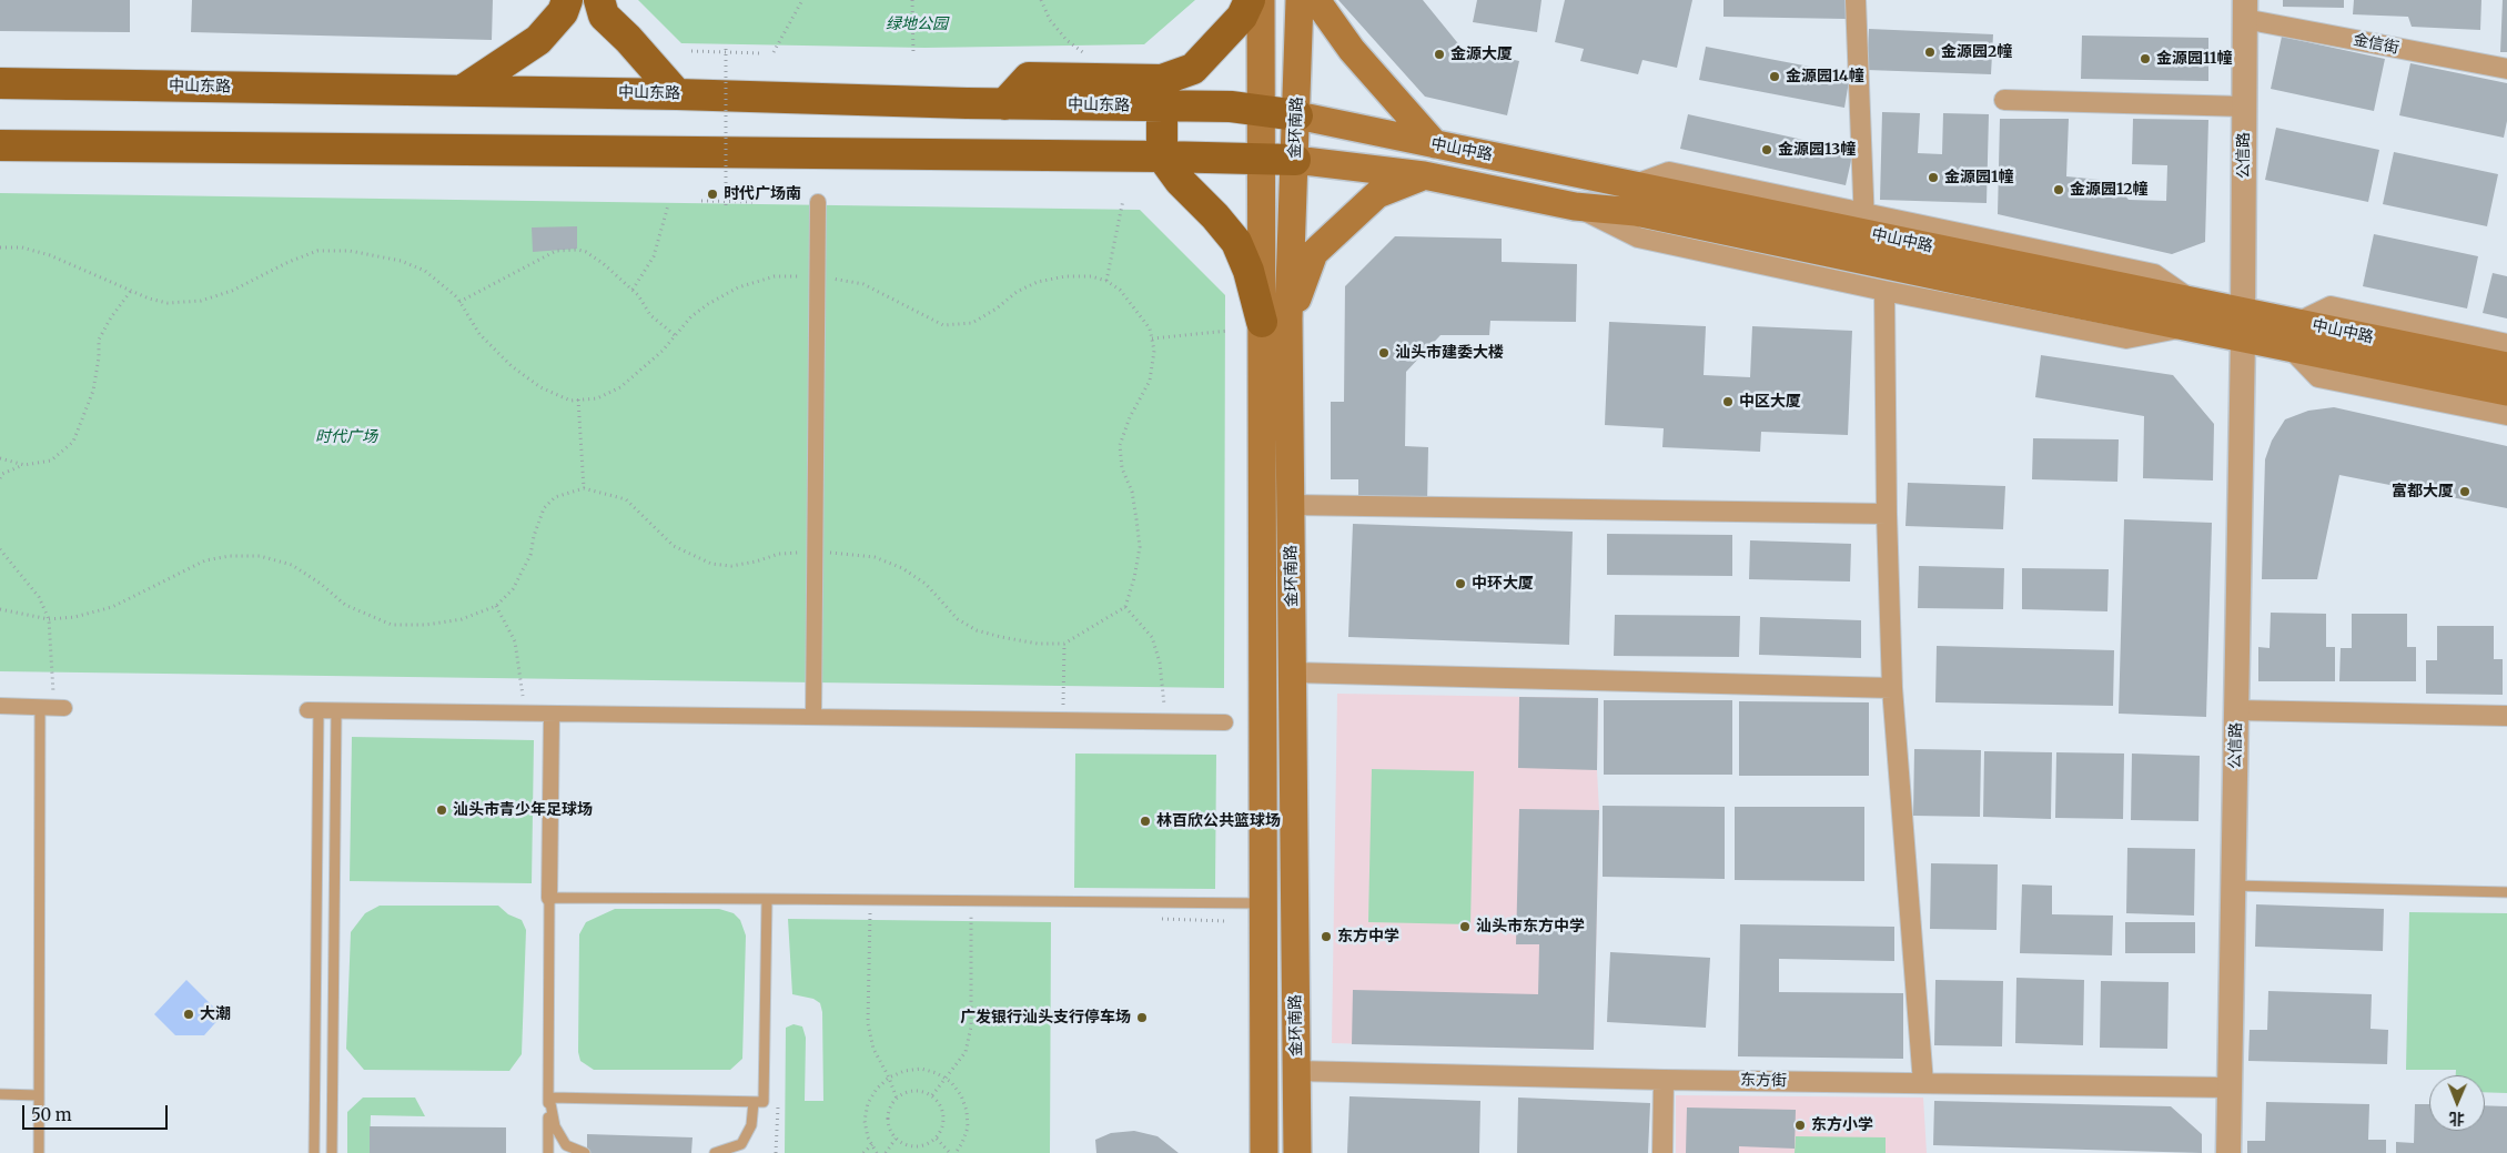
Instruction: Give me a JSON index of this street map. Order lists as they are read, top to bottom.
{
  "streets": {
    "main road": ["中山东路", "金环南路", "中山中路"],
    "street": ["金信街", "公信路", "东方街"]
  },
  "crossings": [
    ["金信街", "公信路"],
    ["中山东路", "金环南路"],
    ["中山东路", "中山中路"],
    ["金环南路", "中山中路"],
    ["金环南路", "东方街"],
    ["中山中路", "公信路"],
    ["公信路", "东方街"]
  ],
  "parks": ["绿地公园", "时代广场"],
  "places": [
    "金源园2幢",
    "金源大厦",
    "金源园11幢",
    "金源园14幢",
    "金源园13幢",
    "金源园1幢",
    "金源园12幢",
    "时代广场南",
    "汕头市建委大楼",
    "中区大厦",
    "富都大厦",
    "中环大厦",
    "汕头市青少年足球场",
    "林百欣公共篮球场",
    "汕头市东方中学",
    "东方中学",
    "大潮",
    "广发银行汕头支行停车场",
    "东方小学"
  ],
  "scale_bar": "50 m",
  "north": "bottom"
}
